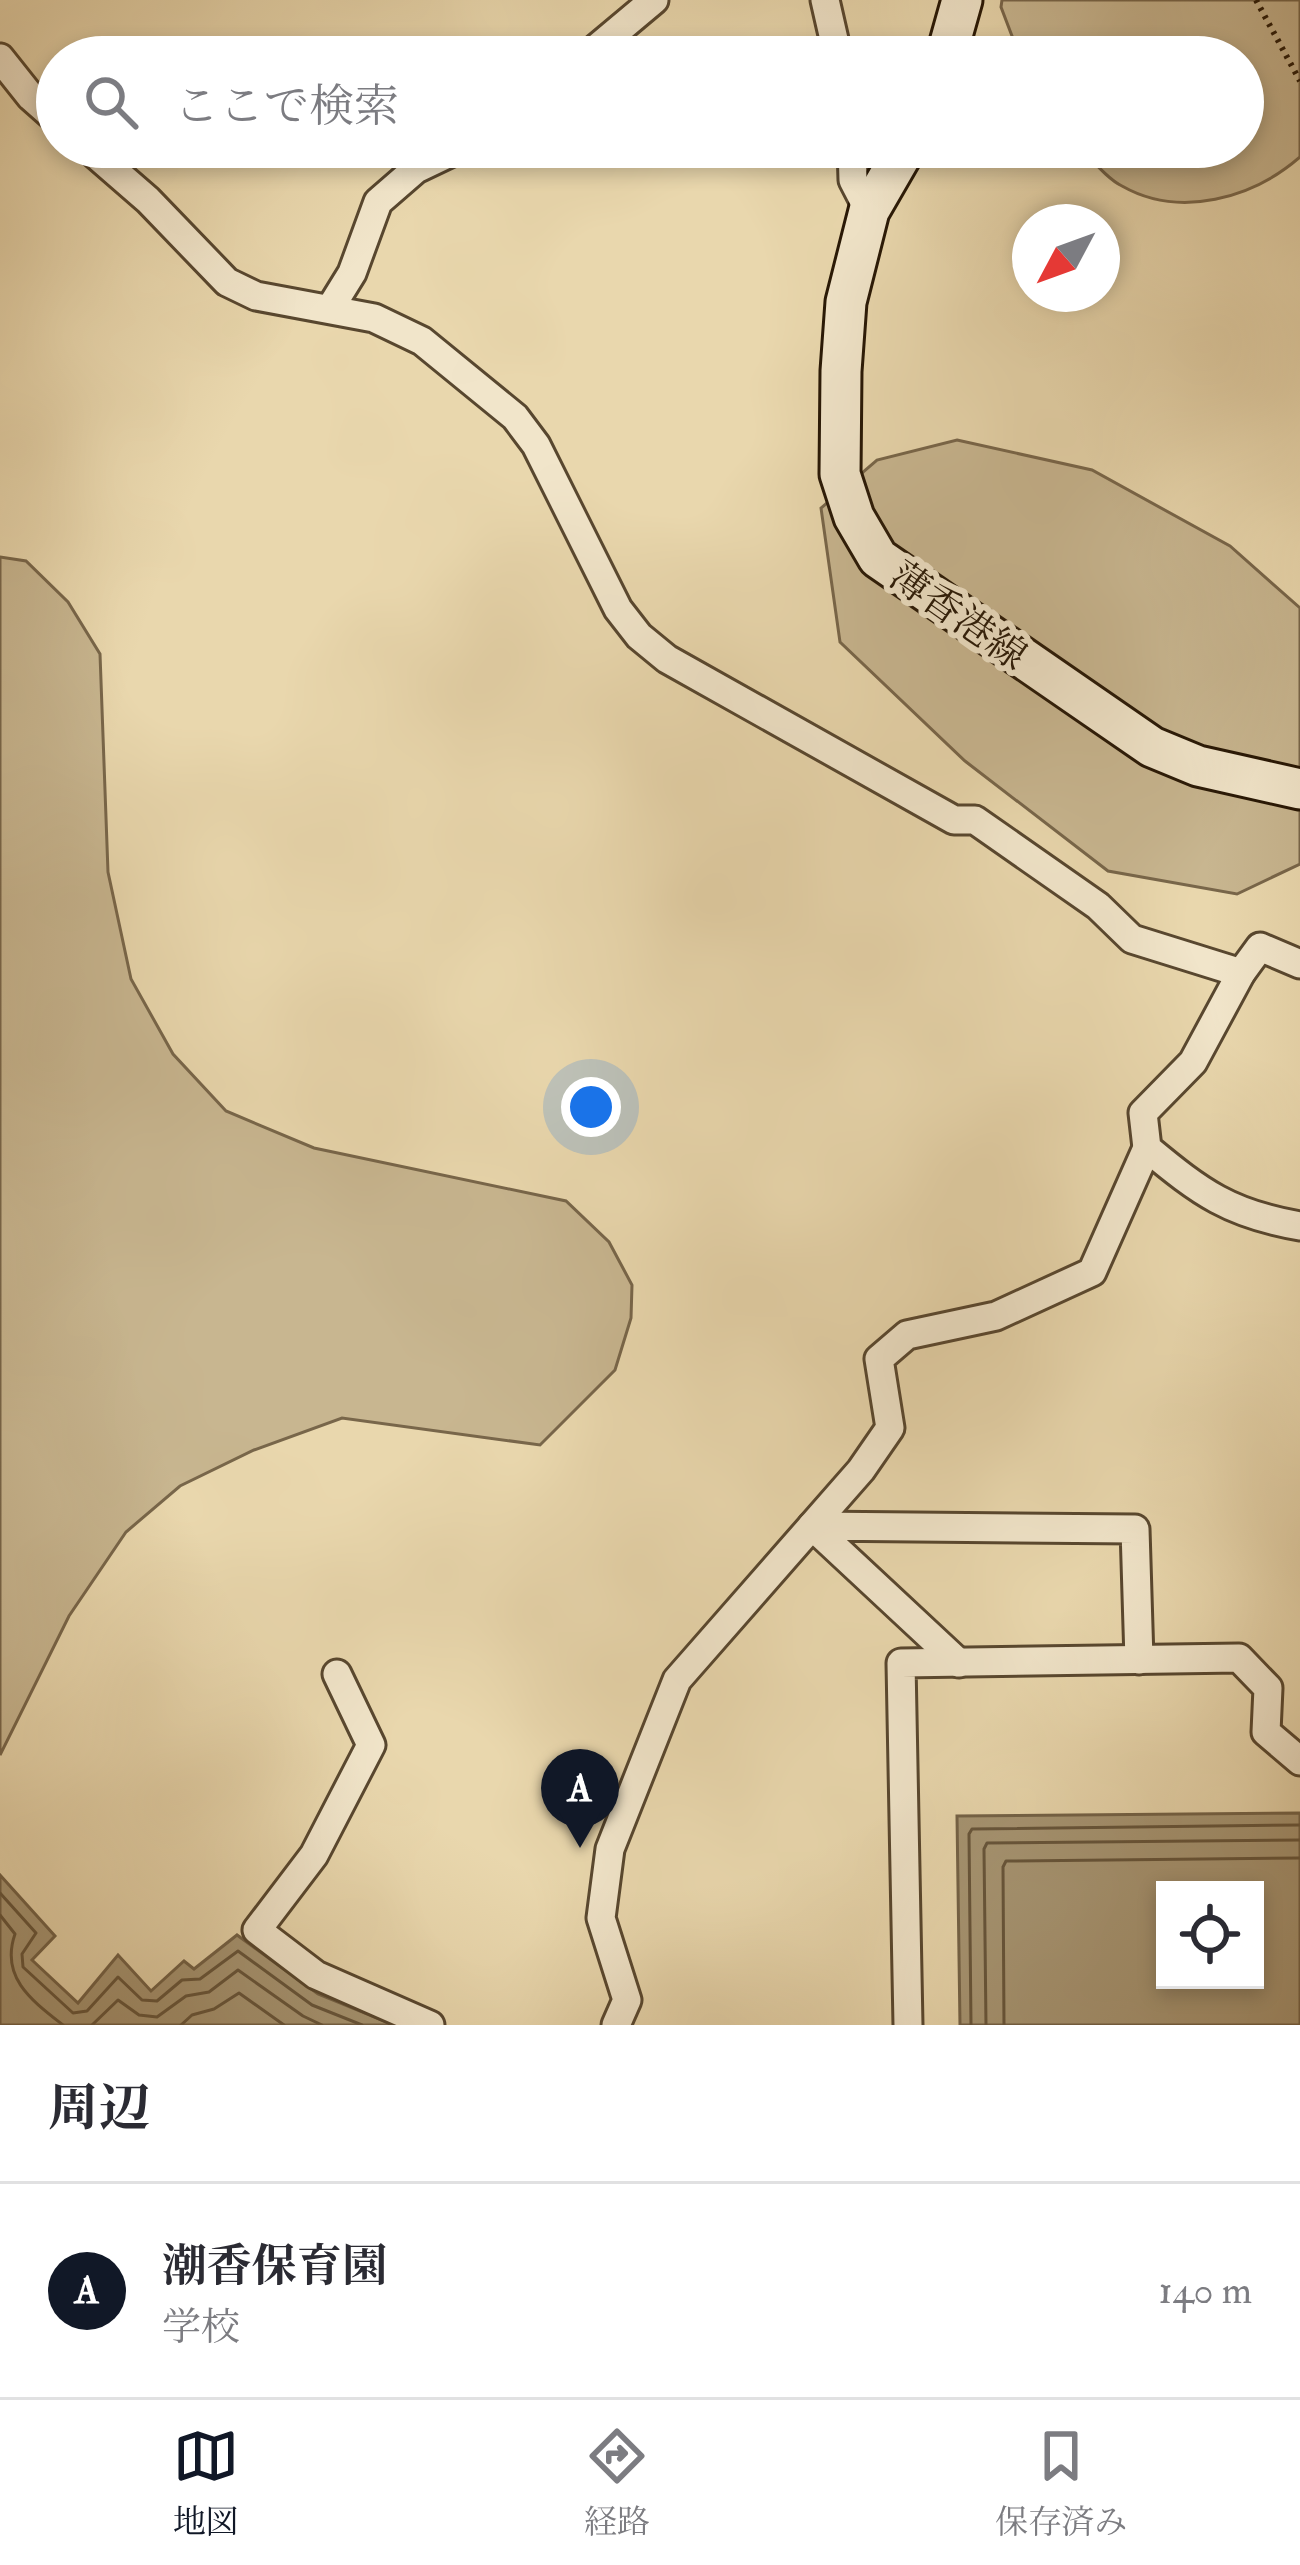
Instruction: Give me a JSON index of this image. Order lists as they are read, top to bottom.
{
  "streets": {
    "main road": ["薄香港線"]
  },
  "north": "bottom left",
  "page": {
    "search": "ここで検索",
    "pins": "A",
    "heading": "周辺",
    "list": [
      {
        "mark": "A",
        "name": "潮香保育園",
        "note": "学校",
        "value": "140 m"
      }
    ],
    "nav": ["地図", "経路", "保存済み"]
  }
}
